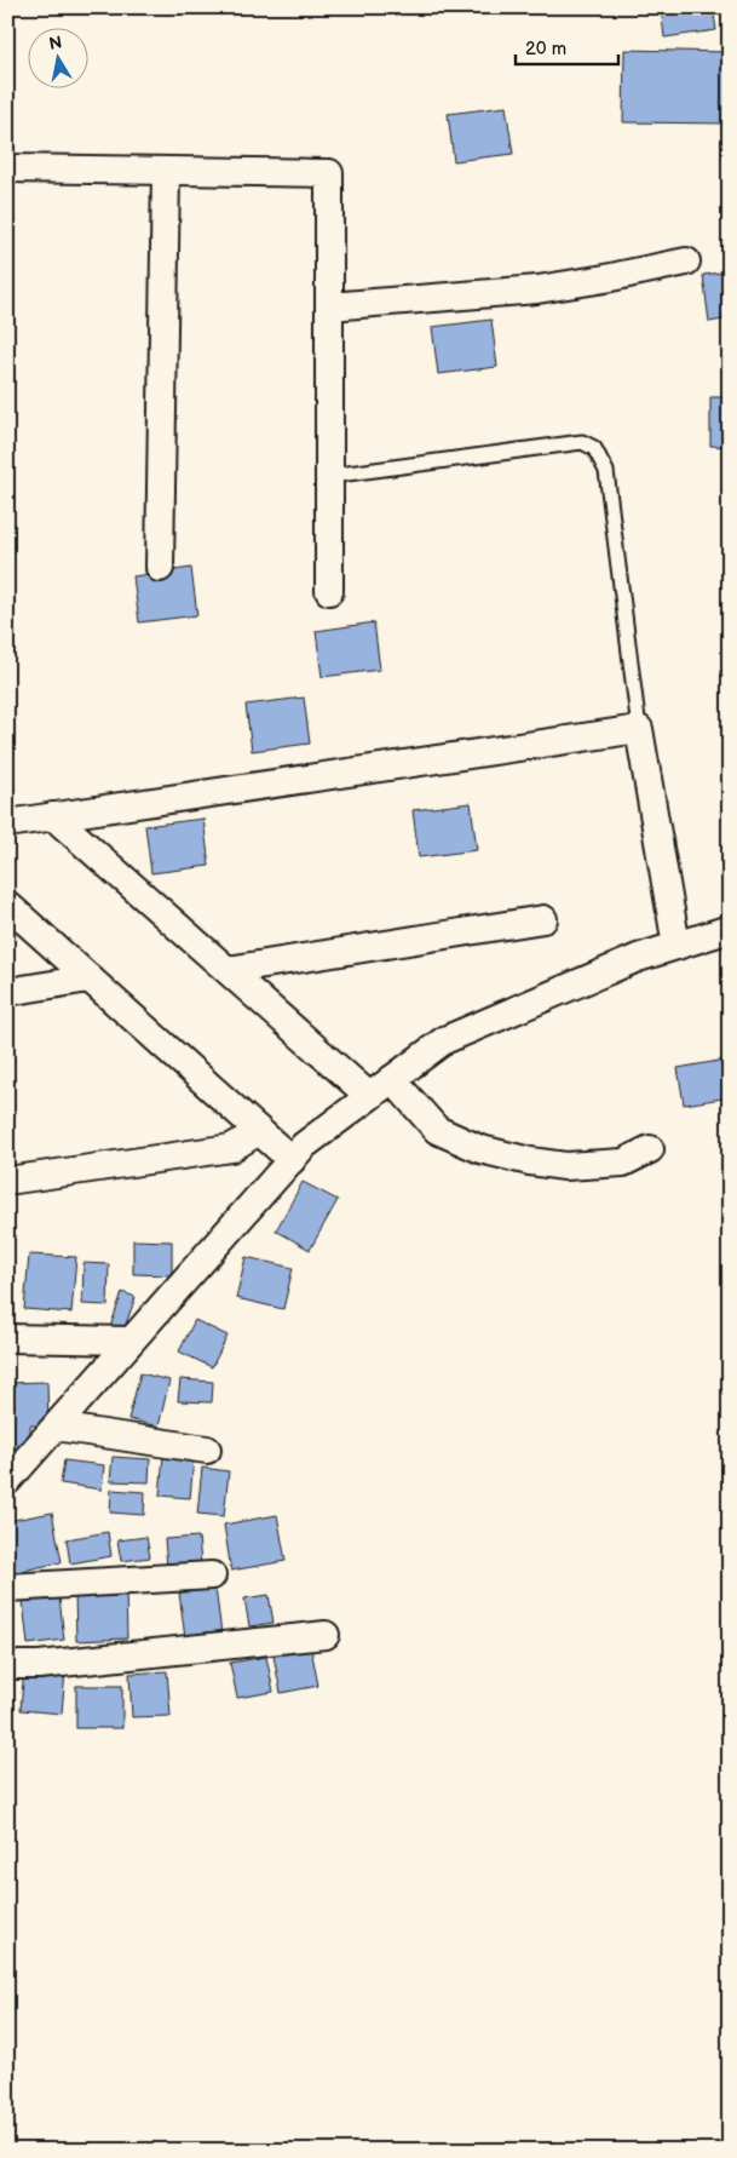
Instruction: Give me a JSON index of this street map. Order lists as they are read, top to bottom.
{
  "scale_bar": "20 m",
  "north": "top"
}
